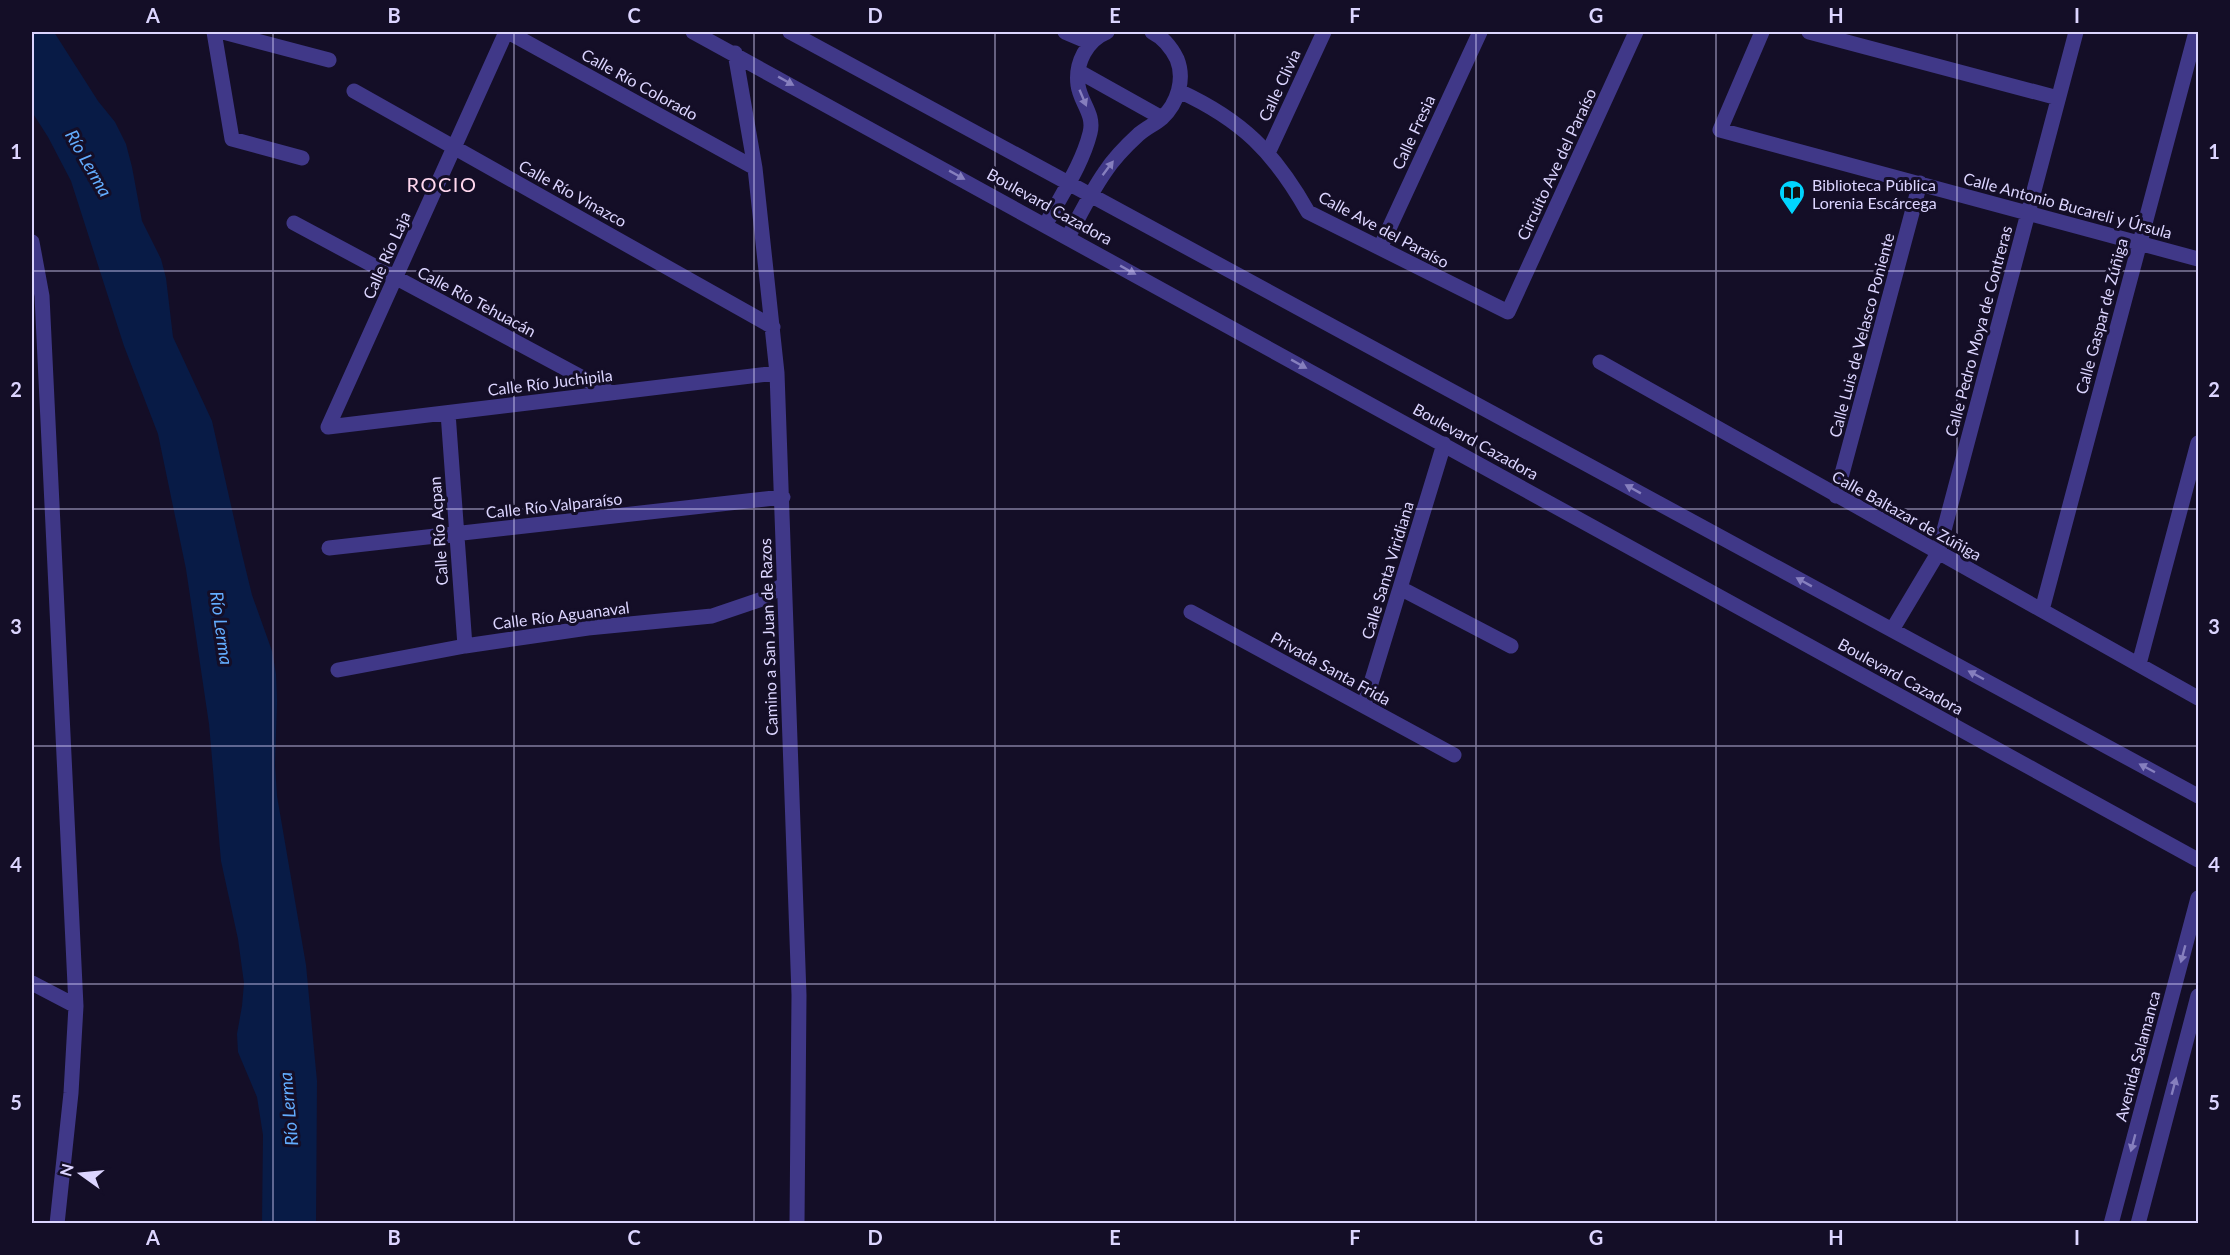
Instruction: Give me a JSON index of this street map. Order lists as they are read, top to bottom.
{
  "streets": {
    "street": [
      "Calle Río Colorado",
      "Calle Clivia",
      "Calle Fresia",
      "Circuito Ave del Paraíso",
      "Calle Río Vinazco",
      "Calle Antonio Bucareli y Úrsula",
      "Boulevard Cazadora",
      "Calle Ave del Paraíso",
      "Calle Río Laja",
      "Calle Río Tehuacán",
      "Calle Gaspar de Zúñiga",
      "Calle Pedro Moya de Contreras",
      "Calle Luis de Velasco Poniente",
      "Calle Río Juchipila",
      "Calle Río Valparaíso",
      "Calle Baltazar de Zúñiga",
      "Calle Río Acpan",
      "Calle Santa Viridiana",
      "Calle Río Aguanaval",
      "Camino a San Juan de Razos",
      "Privada Santa Frida",
      "Avenida Salamanca"
    ]
  },
  "crossings": [
    ["Calle Río Colorado", "Calle Río Laja"],
    ["Calle Río Colorado", "Camino a San Juan de Razos"],
    ["Calle Clivia", "Calle Ave del Paraíso"],
    ["Calle Fresia", "Calle Ave del Paraíso"],
    ["Circuito Ave del Paraíso", "Calle Ave del Paraíso"],
    ["Calle Río Vinazco", "Calle Río Laja"],
    ["Calle Río Vinazco", "Camino a San Juan de Razos"],
    ["Calle Antonio Bucareli y Úrsula", "Calle Gaspar de Zúñiga"],
    ["Calle Antonio Bucareli y Úrsula", "Calle Pedro Moya de Contreras"],
    ["Calle Antonio Bucareli y Úrsula", "Calle Luis de Velasco Poniente"],
    ["Boulevard Cazadora", "Calle Pedro Moya de Contreras"],
    ["Boulevard Cazadora", "Calle Santa Viridiana"],
    ["Boulevard Cazadora", "Camino a San Juan de Razos"],
    ["Calle Río Laja", "Calle Río Tehuacán"],
    ["Calle Río Laja", "Calle Río Juchipila"],
    ["Calle Río Tehuacán", "Calle Río Juchipila"],
    ["Calle Gaspar de Zúñiga", "Calle Baltazar de Zúñiga"],
    ["Calle Pedro Moya de Contreras", "Calle Baltazar de Zúñiga"],
    ["Calle Luis de Velasco Poniente", "Calle Baltazar de Zúñiga"],
    ["Calle Río Juchipila", "Calle Río Acpan"],
    ["Calle Río Juchipila", "Camino a San Juan de Razos"],
    ["Calle Río Valparaíso", "Calle Río Acpan"],
    ["Calle Río Valparaíso", "Camino a San Juan de Razos"],
    ["Calle Río Acpan", "Calle Río Aguanaval"],
    ["Calle Santa Viridiana", "Privada Santa Frida"],
    ["Calle Río Aguanaval", "Camino a San Juan de Razos"]
  ],
  "districts": ["ROCIO"],
  "water": ["Río Lerma"],
  "places": {
    "library": ["Biblioteca Pública Lorenia Escárcega"]
  },
  "north": "left",
  "grid": {
    "columns": [
      "A",
      "B",
      "C",
      "D",
      "E",
      "F",
      "G",
      "H",
      "I"
    ],
    "rows": [
      "1",
      "2",
      "3",
      "4",
      "5"
    ]
  }
}
